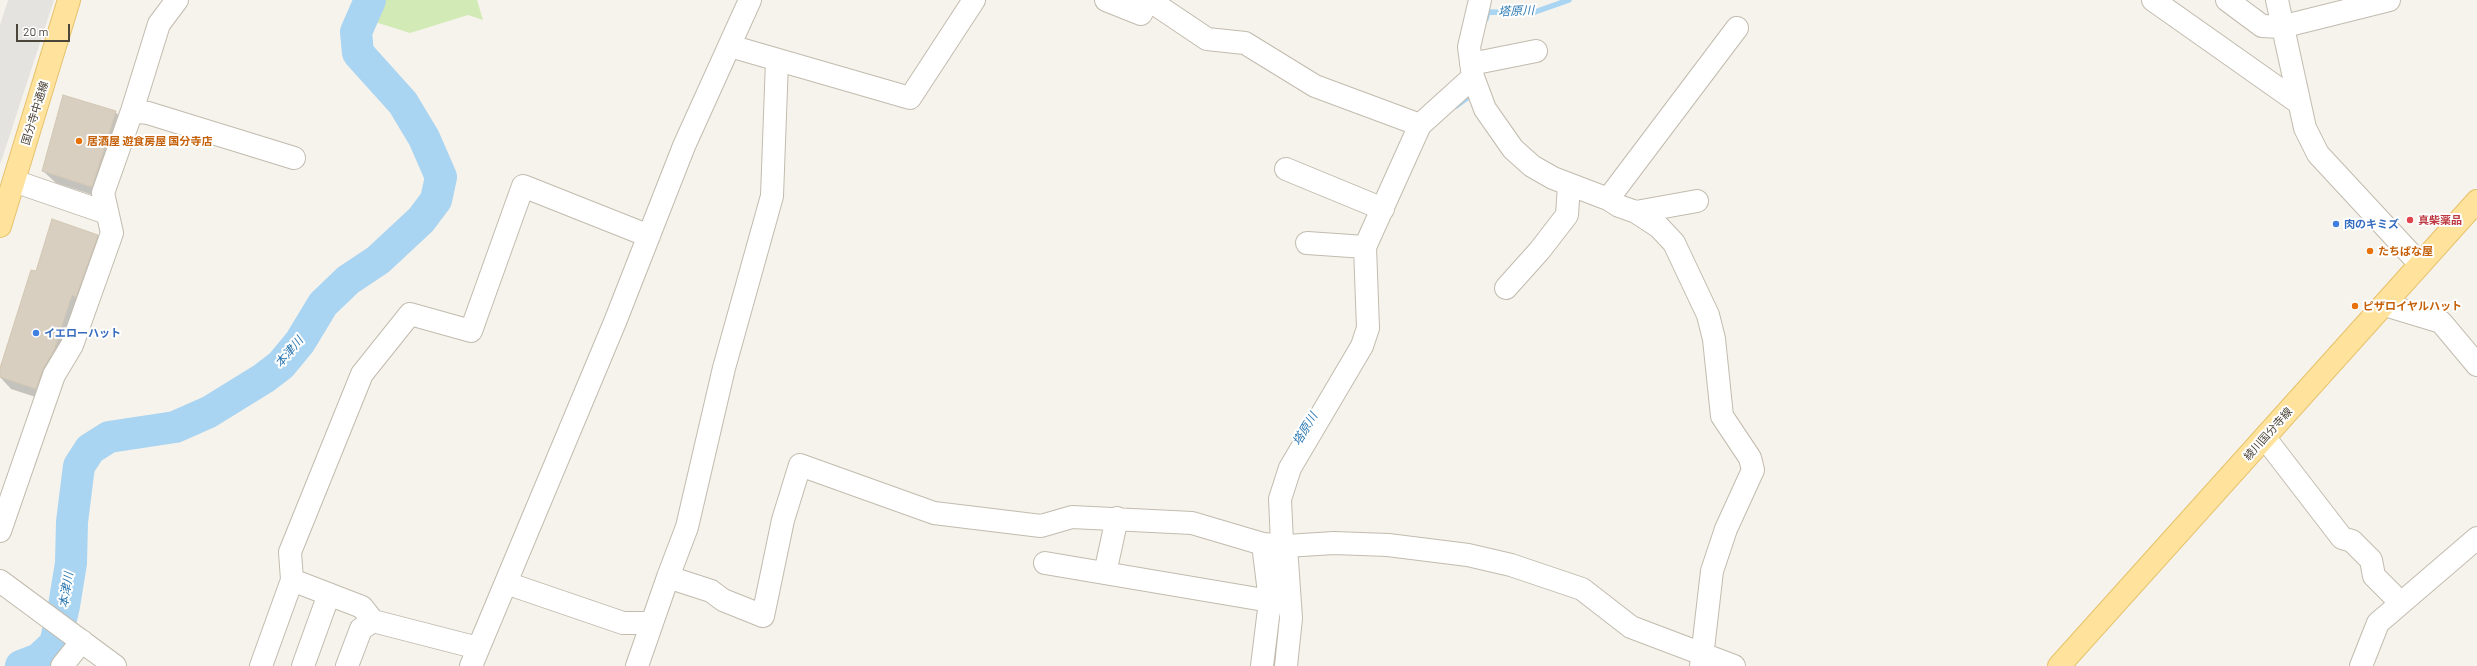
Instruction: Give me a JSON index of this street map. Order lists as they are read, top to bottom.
{
  "streets": {
    "main road": ["国分寺中通線", "綾川国分寺線"]
  },
  "water": ["塔原川", "本津川"],
  "places": [
    "居酒屋 遊食房屋 国分寺店",
    "真柴薬品",
    "肉のキミズ",
    "たちばな屋",
    "ピザロイヤルハット",
    "イエローハット"
  ],
  "scale_bar": "20 m"
}
